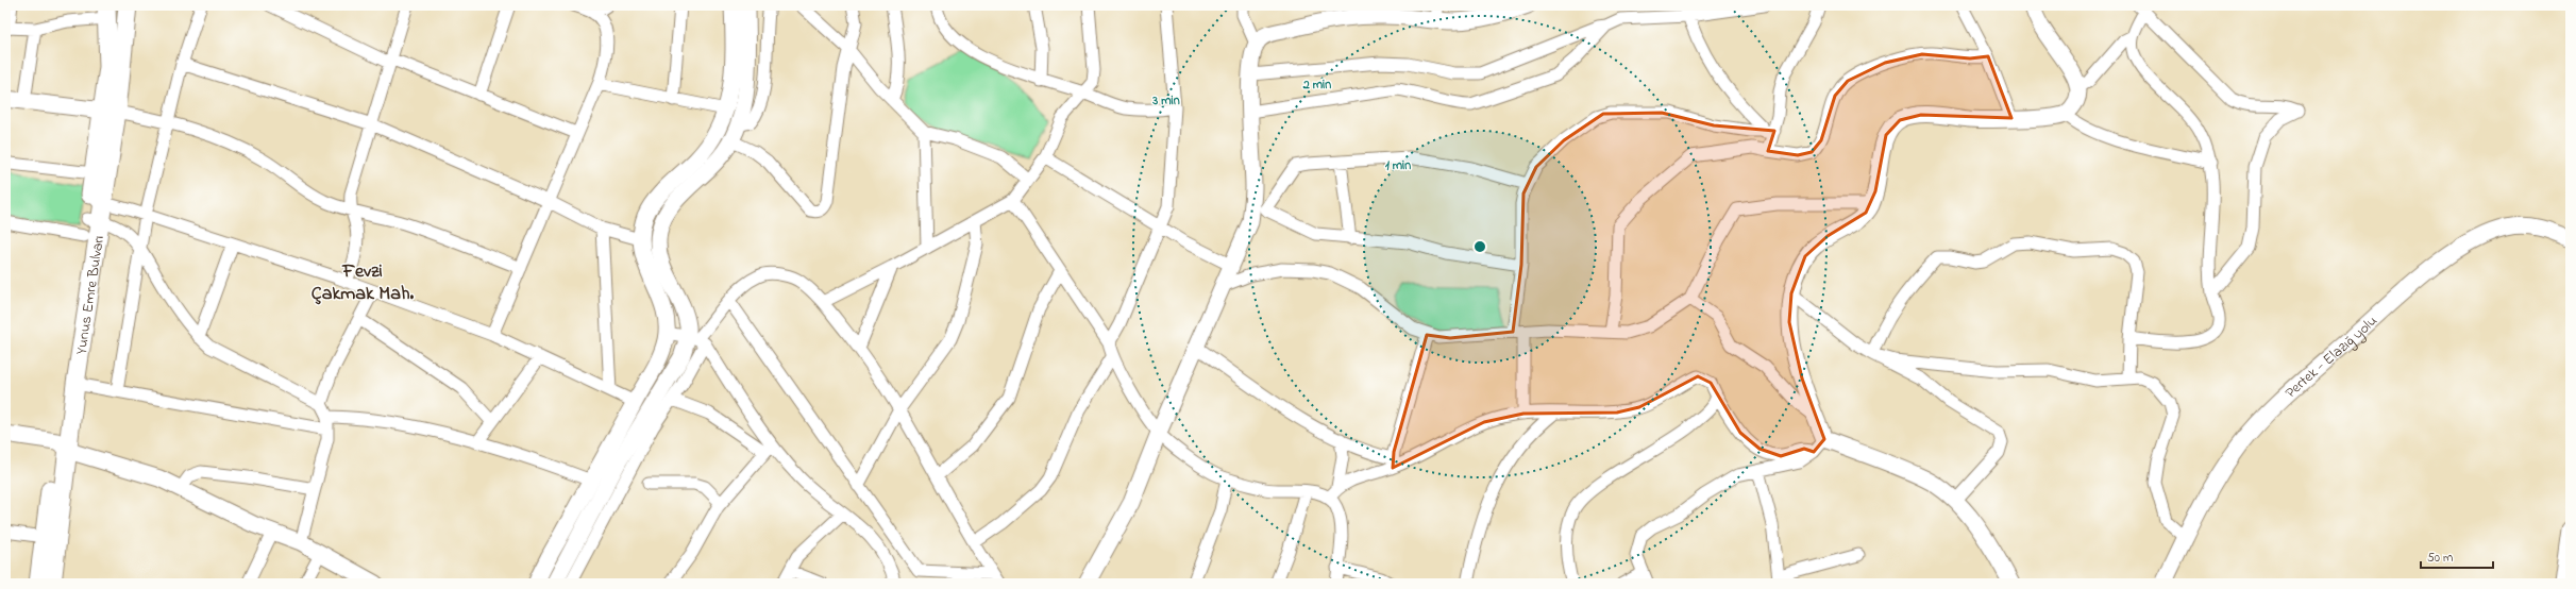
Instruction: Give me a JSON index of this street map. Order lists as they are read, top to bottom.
{
  "streets": {
    "main road": ["Yunus Emre Bulvarı"],
    "street": ["Pertek - Elazığ yolu"]
  },
  "districts": ["Fevzi Çakmak Mah."],
  "scale_bar": "50 m",
  "rings": ["2 min", "3 min", "1 min"]
}
